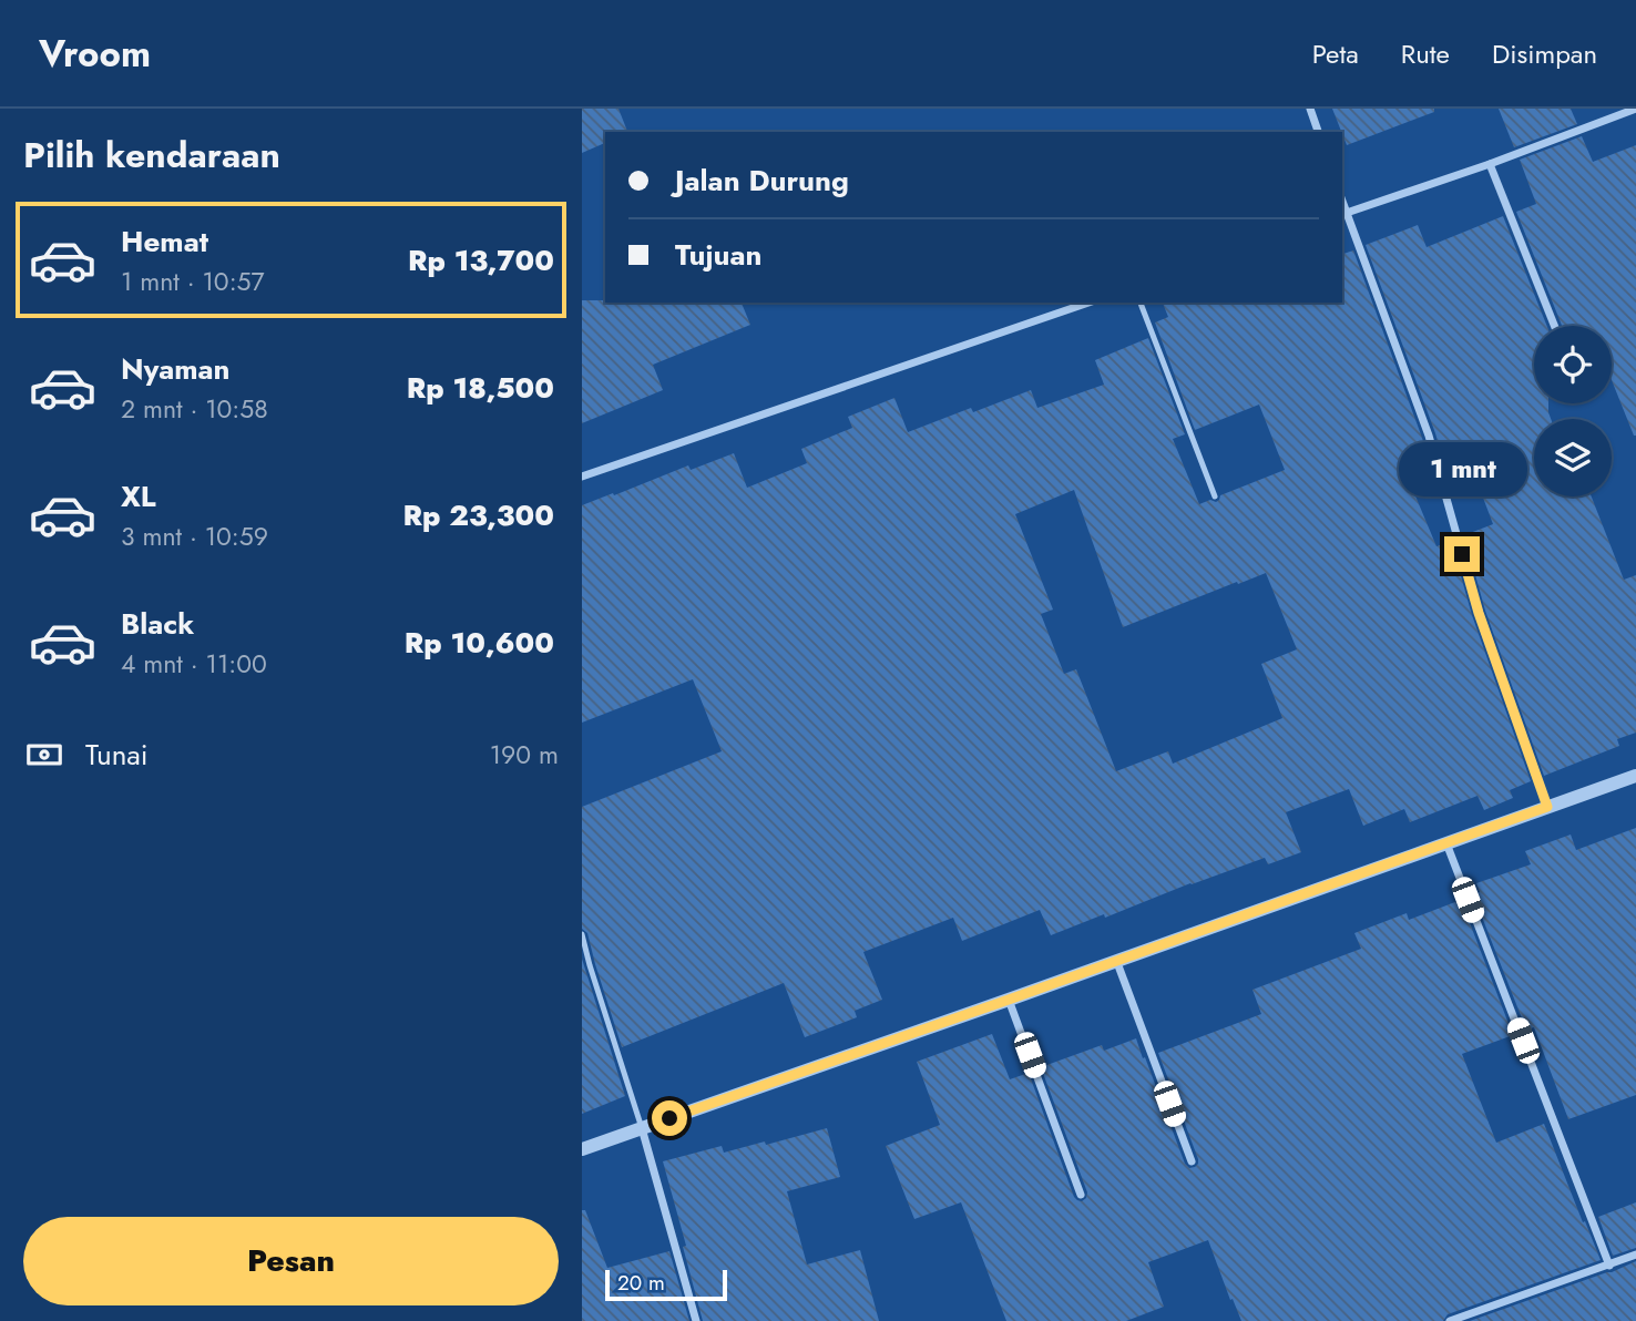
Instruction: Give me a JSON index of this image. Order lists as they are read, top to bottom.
{
  "scale_bar": "20 m",
  "page": {
    "header": "Vroom",
    "nav": ["Peta", "Rute", "Disimpan"],
    "heading": "Pilih kendaraan",
    "banner": ["Jalan Durung", "Tujuan"],
    "list": [
      {
        "name": "Hemat",
        "note": "1 mnt · 10:57",
        "value": "Rp 13,700"
      },
      {
        "name": "Nyaman",
        "note": "2 mnt · 10:58",
        "value": "Rp 18,500"
      },
      {
        "name": "XL",
        "note": "3 mnt · 10:59",
        "value": "Rp 23,300"
      },
      {
        "name": "Black",
        "note": "4 mnt · 11:00",
        "value": "Rp 10,600"
      }
    ],
    "bubble": "1 mnt",
    "pay": ["Tunai", "190 m"],
    "buttons": "Pesan",
    "scale": "20 m"
  }
}
